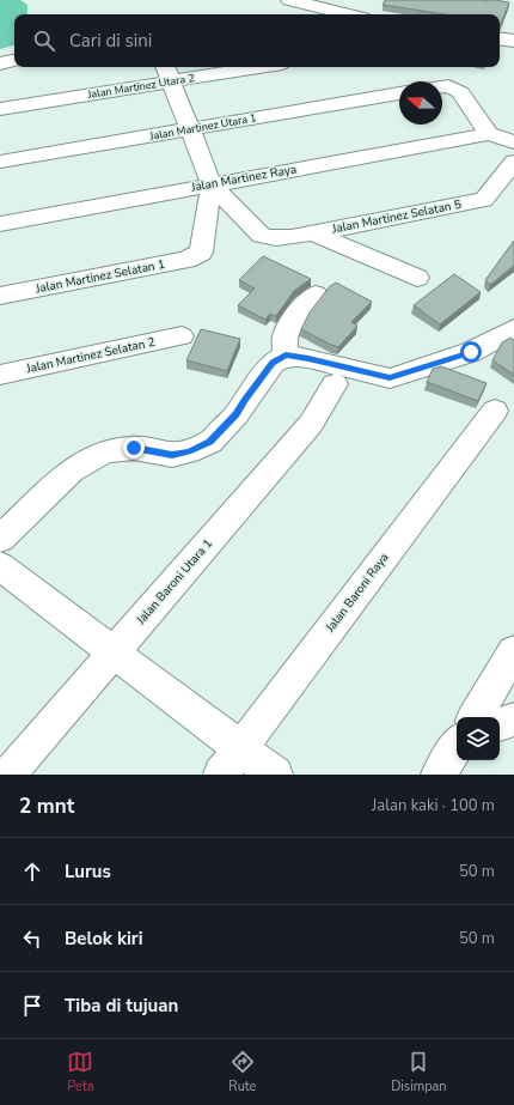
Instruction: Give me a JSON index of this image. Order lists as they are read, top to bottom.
{
  "streets": {
    "street": [
      "Jalan Martinez Utara 2",
      "Jalan Martinez Utara 1",
      "Jalan Martinez Raya",
      "Jalan Martinez Selatan 5",
      "Jalan Martinez Selatan 1",
      "Jalan Martinez Selatan 2",
      "Jalan Baroni Utara 1",
      "Jalan Baroni Raya"
    ]
  },
  "crossings": [
    ["Jalan Martinez Raya", "Jalan Martinez Selatan 5"],
    ["Jalan Martinez Raya", "Jalan Martinez Selatan 1"],
    ["Jalan Martinez Selatan 5", "Jalan Martinez Selatan 1"]
  ],
  "north": "left",
  "page": {
    "search": "Cari di sini",
    "heading": ["2 mnt", "Jalan kaki · 100 m"],
    "list": [
      ["Lurus", "50 m"],
      ["Belok kiri", "50 m"],
      "Tiba di tujuan"
    ],
    "nav": ["Peta", "Rute", "Disimpan"]
  }
}
